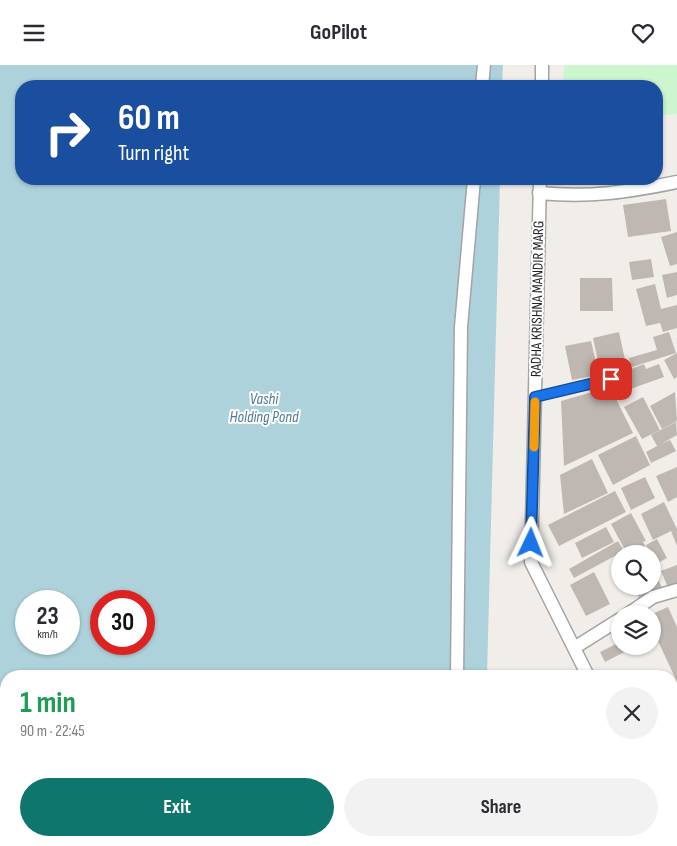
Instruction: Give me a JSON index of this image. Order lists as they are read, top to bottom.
{
  "streets": {
    "street": ["RADHA KRISHNA MANDIR MARG"]
  },
  "water": ["Vashi Holding Pond"],
  "page": {
    "header": "GoPilot",
    "turn": ["60 m", "Turn right"],
    "speed": "23 km/h",
    "limit": "30",
    "heading": ["1 min", "90 m · 22:45"],
    "buttons": ["Exit", "Share"]
  }
}
